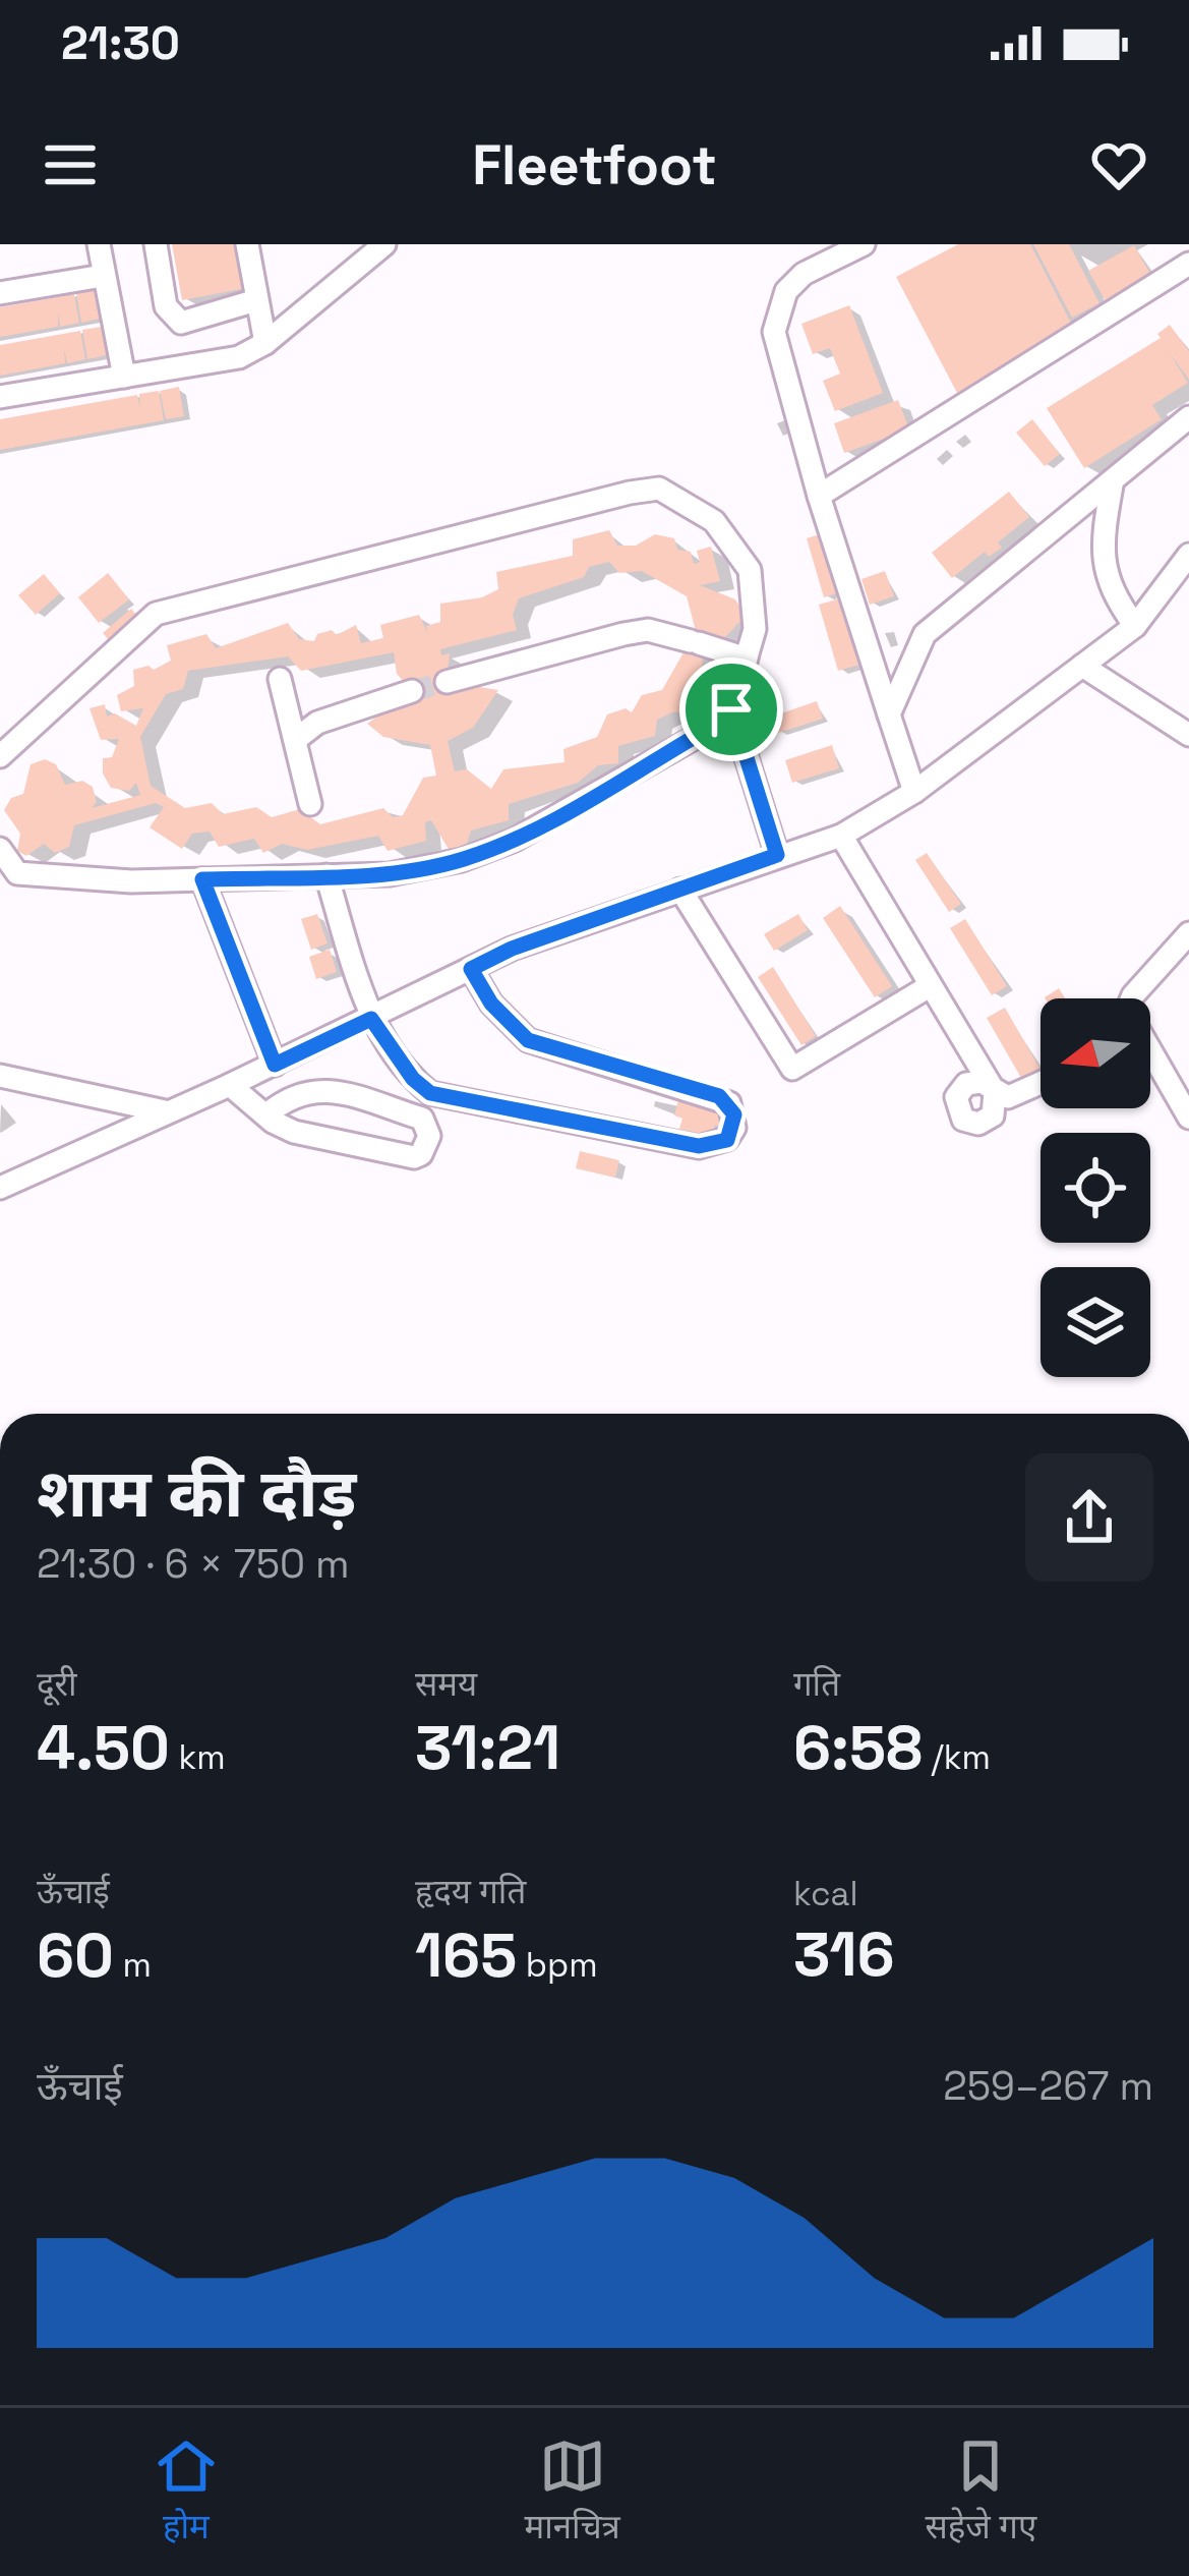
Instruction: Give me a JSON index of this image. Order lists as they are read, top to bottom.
{
  "north": "left",
  "page": {
    "status": "21:30",
    "header": "Fleetfoot",
    "heading": ["शाम की दौड़", "21:30 · 6 × 750 m"],
    "stats": [
      ["दूरी", "4.50 km"],
      ["समय", "31:21"],
      ["गति", "6:58 /km"],
      ["ऊँचाई", "60 m"],
      ["हृदय गति", "165 bpm"],
      ["kcal", "316"]
    ],
    "chart": ["ऊँचाई", "259–267 m"],
    "tabs": ["होम", "मानचित्र", "सहेजे गए"]
  }
}
